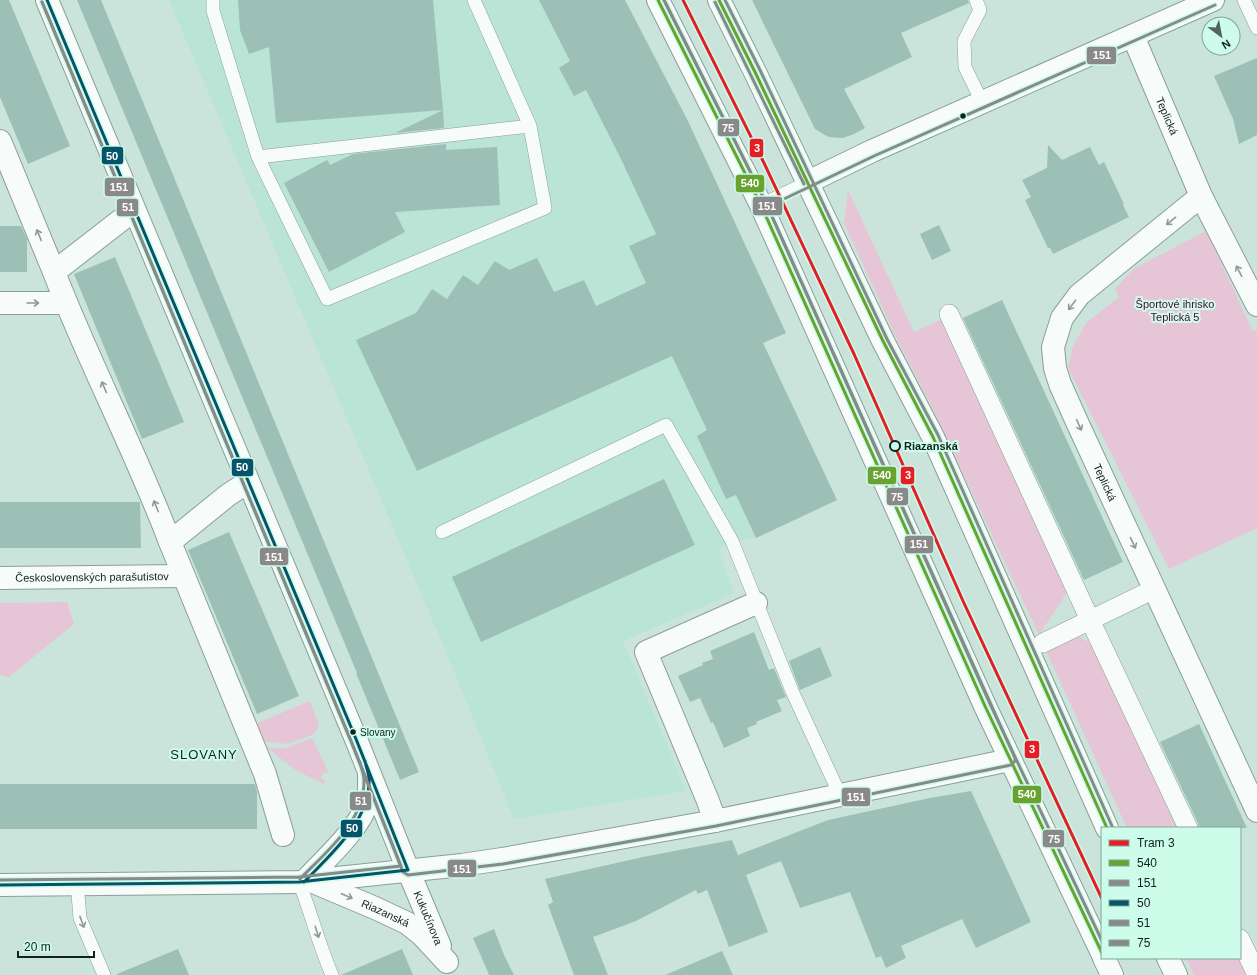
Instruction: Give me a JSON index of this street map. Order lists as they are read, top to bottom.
{
  "streets": {
    "street": [
      "Teplická",
      "Československých parašutistov",
      "Riazanská",
      "Kukučínova"
    ]
  },
  "crossings": [
    ["Riazanská", "Kukučínova"]
  ],
  "districts": ["SLOVANY"],
  "parks": ["Športové ihrisko Teplická 5"],
  "places": ["Riazanská", "Slovany"],
  "lines": [
    "tram line 3",
    "transit line 540",
    "transit line 151",
    "transit line 50",
    "transit line 75",
    "transit line 51"
  ],
  "legend": [
    "Tram 3",
    "540",
    "151",
    "50",
    "51",
    "75"
  ],
  "scale_bar": "20 m",
  "north": "bottom right"
}
